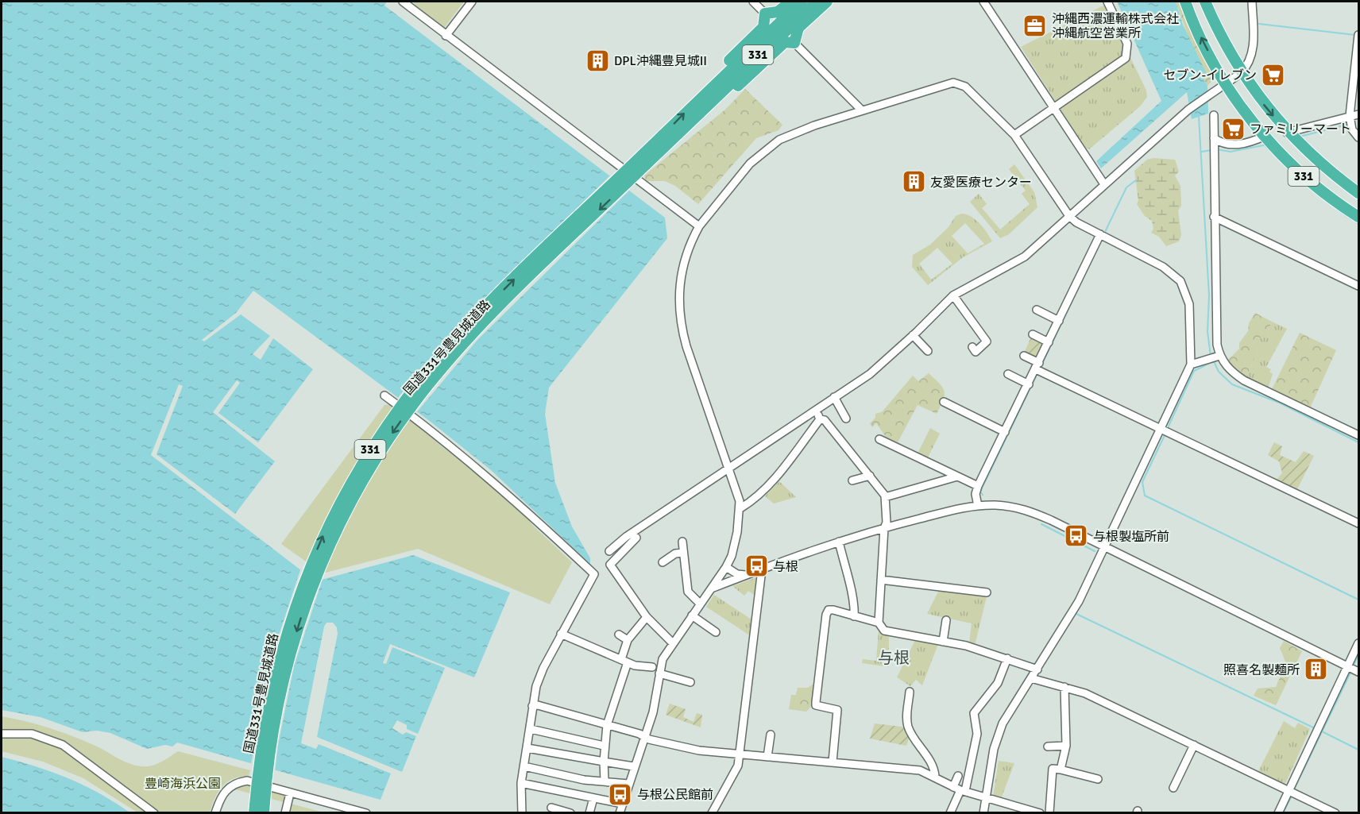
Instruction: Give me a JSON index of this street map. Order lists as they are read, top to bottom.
{
  "streets": {
    "highway": ["331", "国道331号豊見城道路"]
  },
  "districts": ["与根"],
  "parks": ["豊崎海浜公園"],
  "places": {
    "office": ["沖縄西濃運輸株式会社 沖縄航空営業所"],
    "building": ["DPL沖縄豊見城II", "友愛医療センター", "照喜名製麺所"],
    "supermarket": ["セブン-イレブン", "ファミリーマート"],
    "bus stop": ["与根製塩所前", "与根", "与根公民館前"]
  }
}
